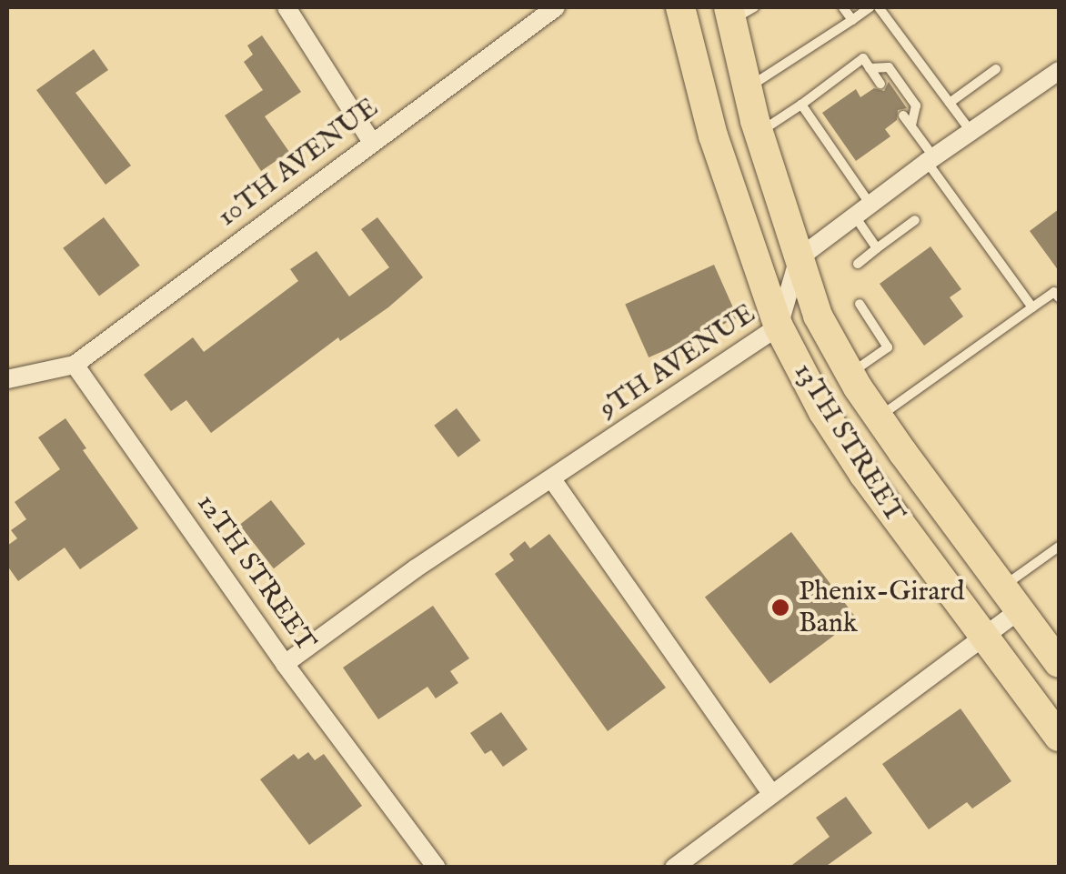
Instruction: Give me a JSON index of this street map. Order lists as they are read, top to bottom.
{
  "streets": {
    "main road": ["13TH STREET"],
    "street": ["10TH AVENUE", "9TH AVENUE", "12TH STREET"]
  },
  "crossings": [
    ["10TH AVENUE", "12TH STREET"],
    ["9TH AVENUE", "13TH STREET"],
    ["9TH AVENUE", "12TH STREET"]
  ],
  "places": ["Phenix-Girard Bank"]
}
